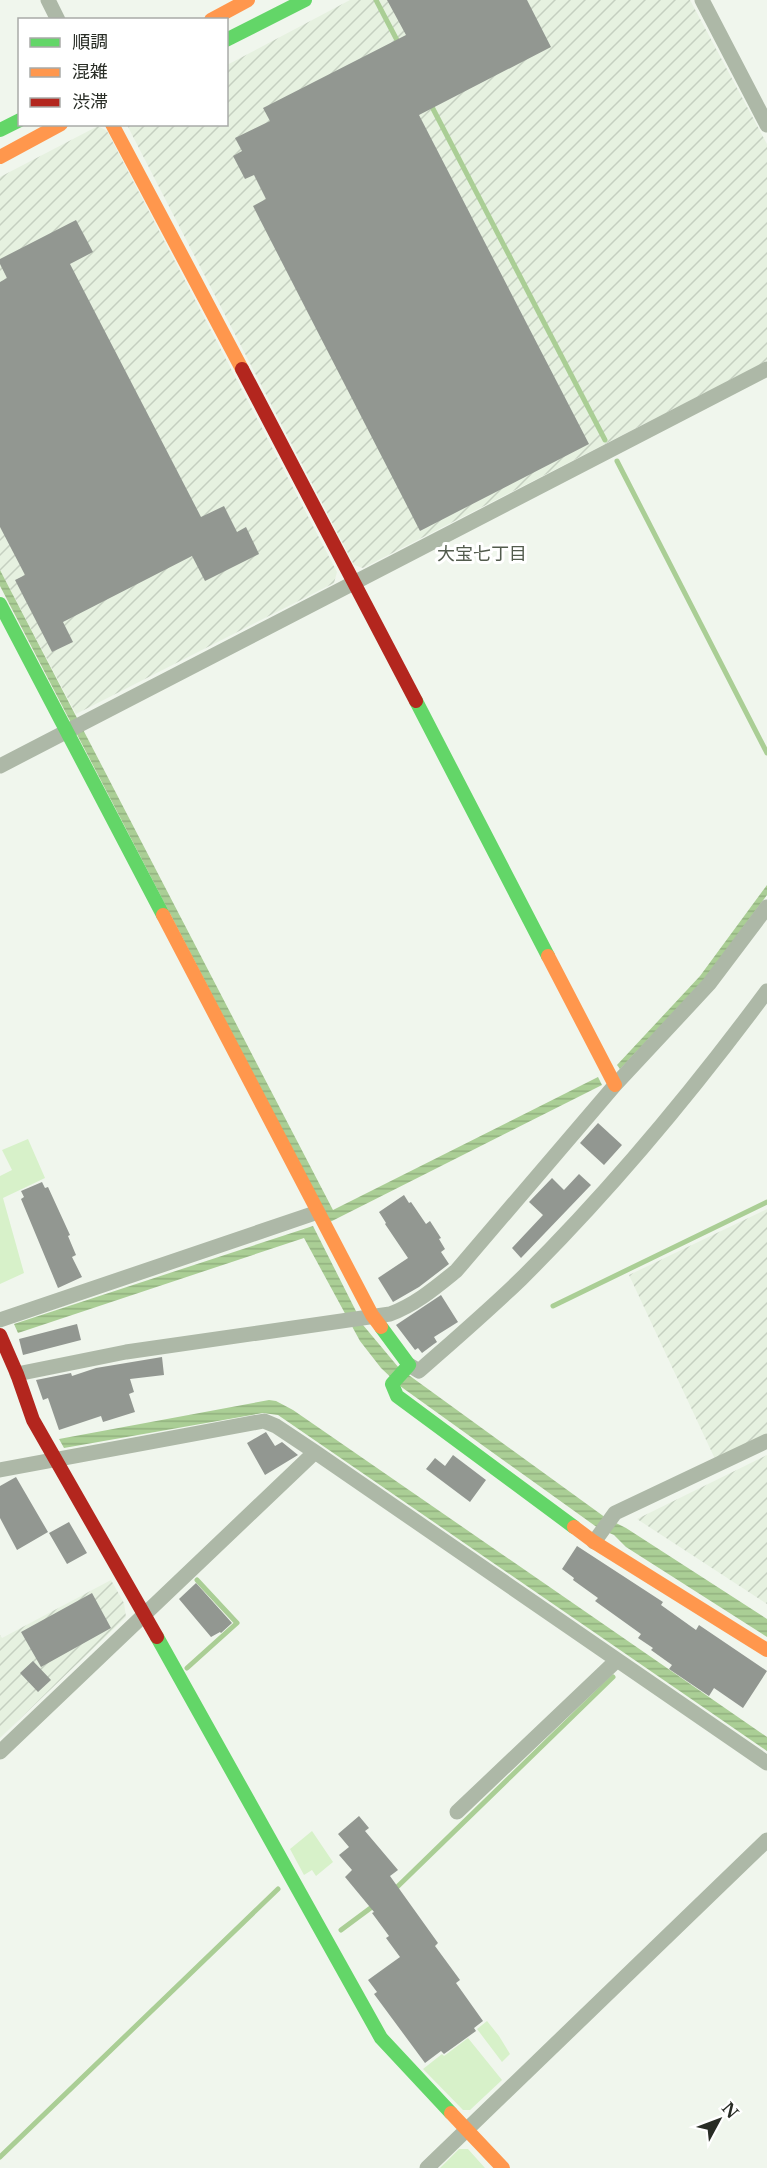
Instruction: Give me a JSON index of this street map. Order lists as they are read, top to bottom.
{
  "districts": ["大宝七丁目"],
  "legend": ["順調", "混雑", "渋滞"],
  "north": "top right"
}
